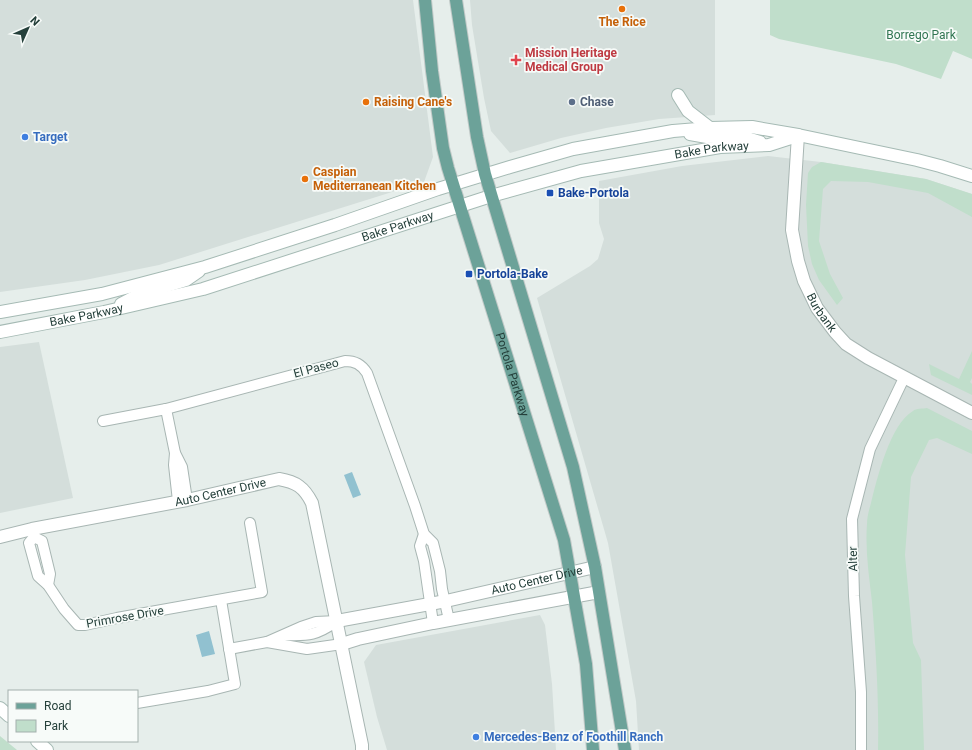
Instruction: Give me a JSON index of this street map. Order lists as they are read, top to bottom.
{
  "streets": {
    "main road": [
      "Bake Parkway",
      "Burbank",
      "Portola Parkway",
      "Auto Center Drive"
    ],
    "street": ["El Paseo", "Alter", "Primrose Drive"]
  },
  "crossings": [
    ["Bake Parkway", "Burbank"],
    ["Bake Parkway", "Portola Parkway"],
    ["Burbank", "Alter"],
    ["El Paseo", "Auto Center Drive"],
    ["Portola Parkway", "Auto Center Drive"],
    ["Auto Center Drive", "Primrose Drive"]
  ],
  "parks": ["Borrego Park"],
  "places": {
    "other": [
      "The Rice",
      "Raising Cane's",
      "Chase",
      "Target",
      "Caspian Mediterranean Kitchen",
      "Mercedes-Benz of Foothill Ranch"
    ],
    "health": ["Mission Heritage Medical Group"],
    "transit": ["Bake-Portola", "Portola-Bake"]
  },
  "legend": ["Road", "Park"],
  "north": "top right"
}
